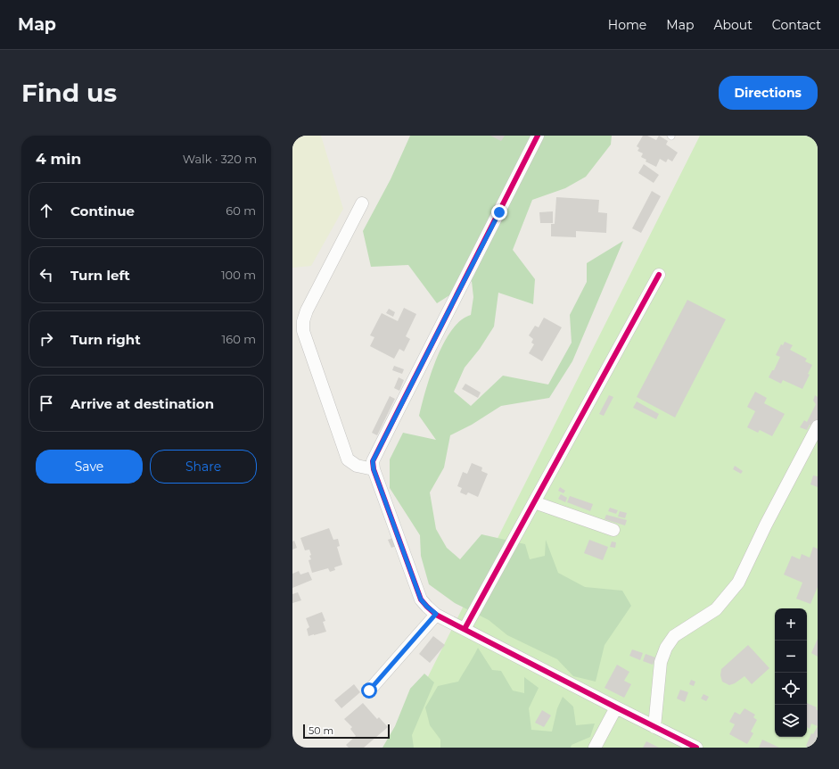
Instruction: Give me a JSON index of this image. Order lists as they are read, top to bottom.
{
  "scale_bar": "50 m",
  "page": {
    "header": "Map",
    "nav": [
      "Home",
      "Map",
      "About",
      "Contact"
    ],
    "buttons": [
      "Directions",
      ["Save", "Share"]
    ],
    "title": "Find us",
    "heading": ["4 min", "Walk · 320 m"],
    "list": [
      ["Continue", "60 m"],
      ["Turn left", "100 m"],
      ["Turn right", "160 m"],
      "Arrive at destination"
    ],
    "map_buttons": ["+", "−"],
    "scale": "50 m"
  }
}
